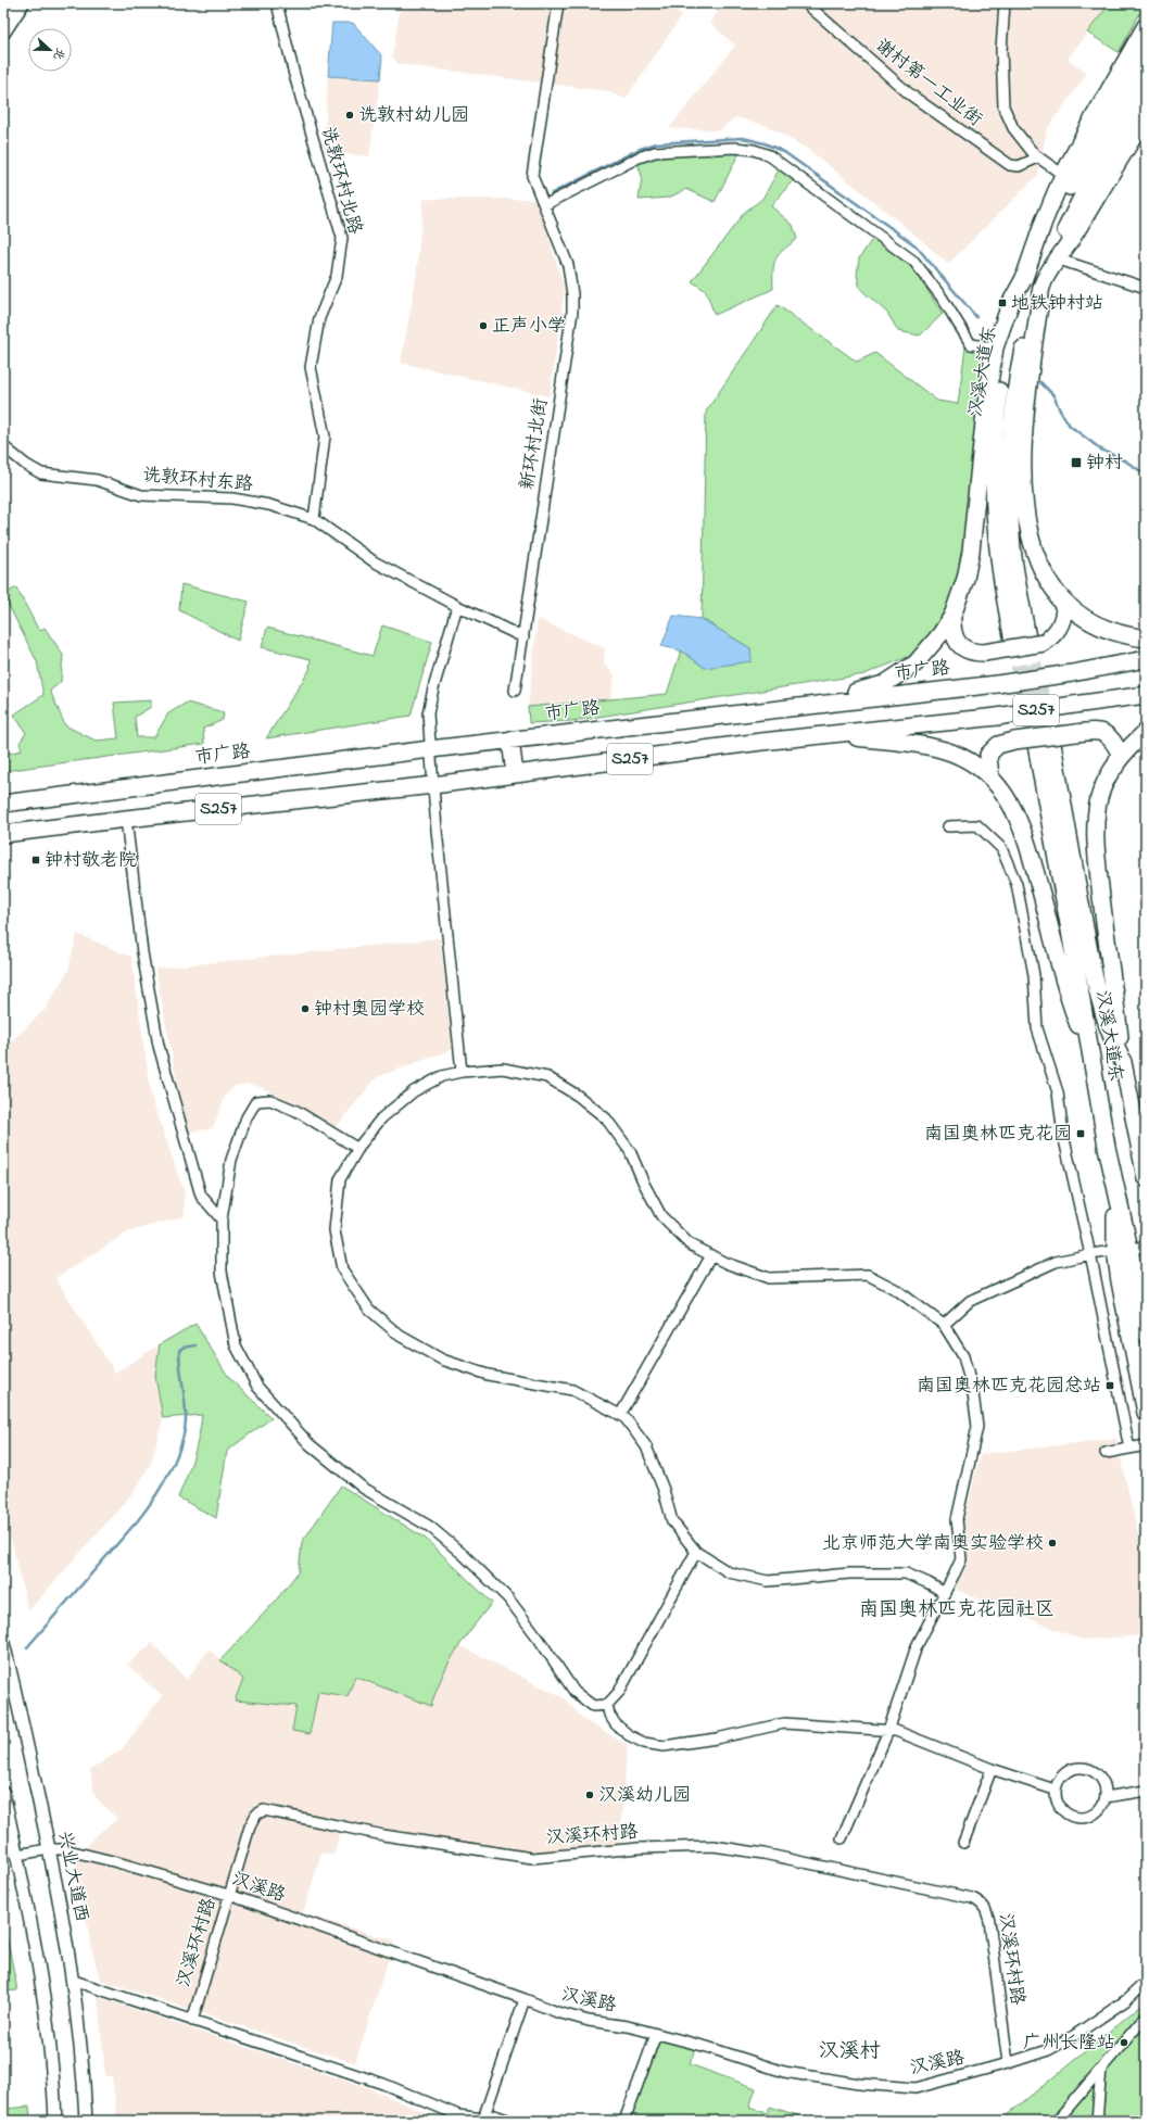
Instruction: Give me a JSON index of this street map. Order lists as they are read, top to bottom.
{
  "streets": {
    "main road": ["汉溪大道东", "市广路", "S257"],
    "street": [
      "谢村第一工业街",
      "诜敦环村北路",
      "新环村北街",
      "诜敦环村东路",
      "汉溪环村路",
      "兴业大道西",
      "汉溪路"
    ]
  },
  "crossings": [
    ["诜敦环村北路", "诜敦环村东路"],
    ["新环村北街", "诜敦环村东路"],
    ["汉溪环村路", "汉溪路"],
    ["兴业大道西", "汉溪路"]
  ],
  "districts": ["南国奥林匹克花园社区", "汉溪村"],
  "places": {
    "other": [
      "诜敦村幼儿园",
      "正声小学",
      "钟村奥园学校",
      "北京师范大学南奥实验学校",
      "汉溪幼儿园",
      "广州长隆站"
    ],
    "transit": [
      "地铁钟村站",
      "钟村",
      "钟村敬老院",
      "南国奥林匹克花园",
      "南国奥林匹克花园总站"
    ]
  },
  "north": "right"
}
